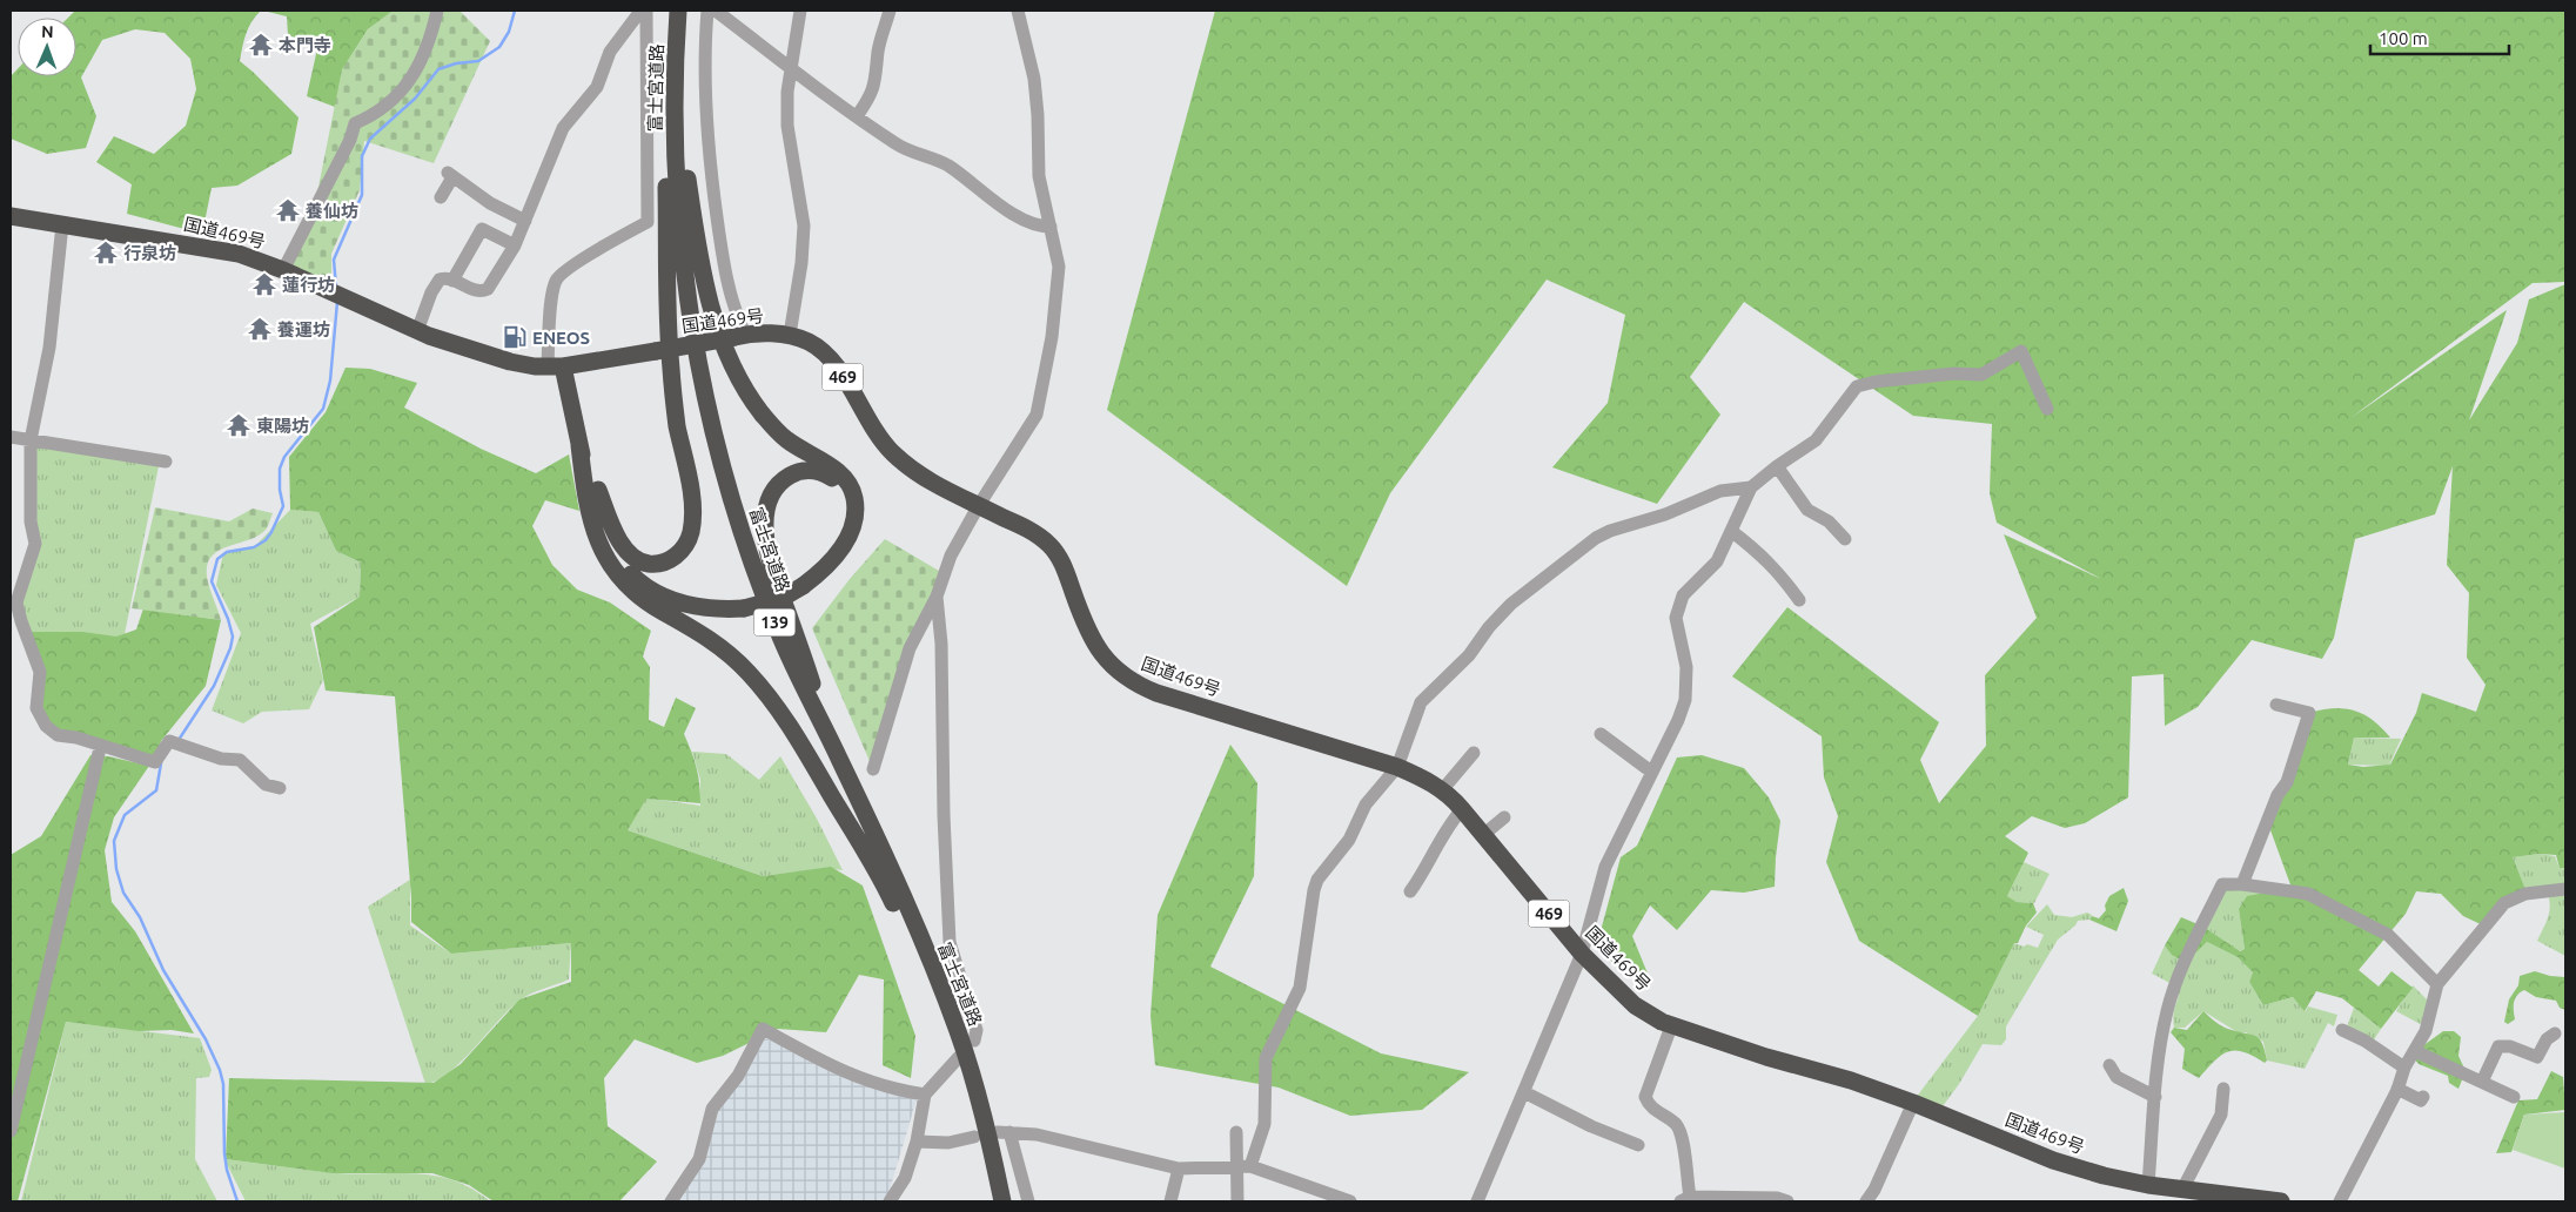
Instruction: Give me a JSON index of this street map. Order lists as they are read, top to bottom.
{
  "streets": {
    "highway": [
      "富士宮道路",
      "国道469号",
      "469",
      "139"
    ]
  },
  "places": {
    "temple": [
      "本門寺",
      "養仙坊",
      "行泉坊",
      "蓮行坊",
      "養運坊",
      "東陽坊"
    ],
    "fuel station": ["ENEOS"]
  },
  "scale_bar": "100 m",
  "north": "top"
}
